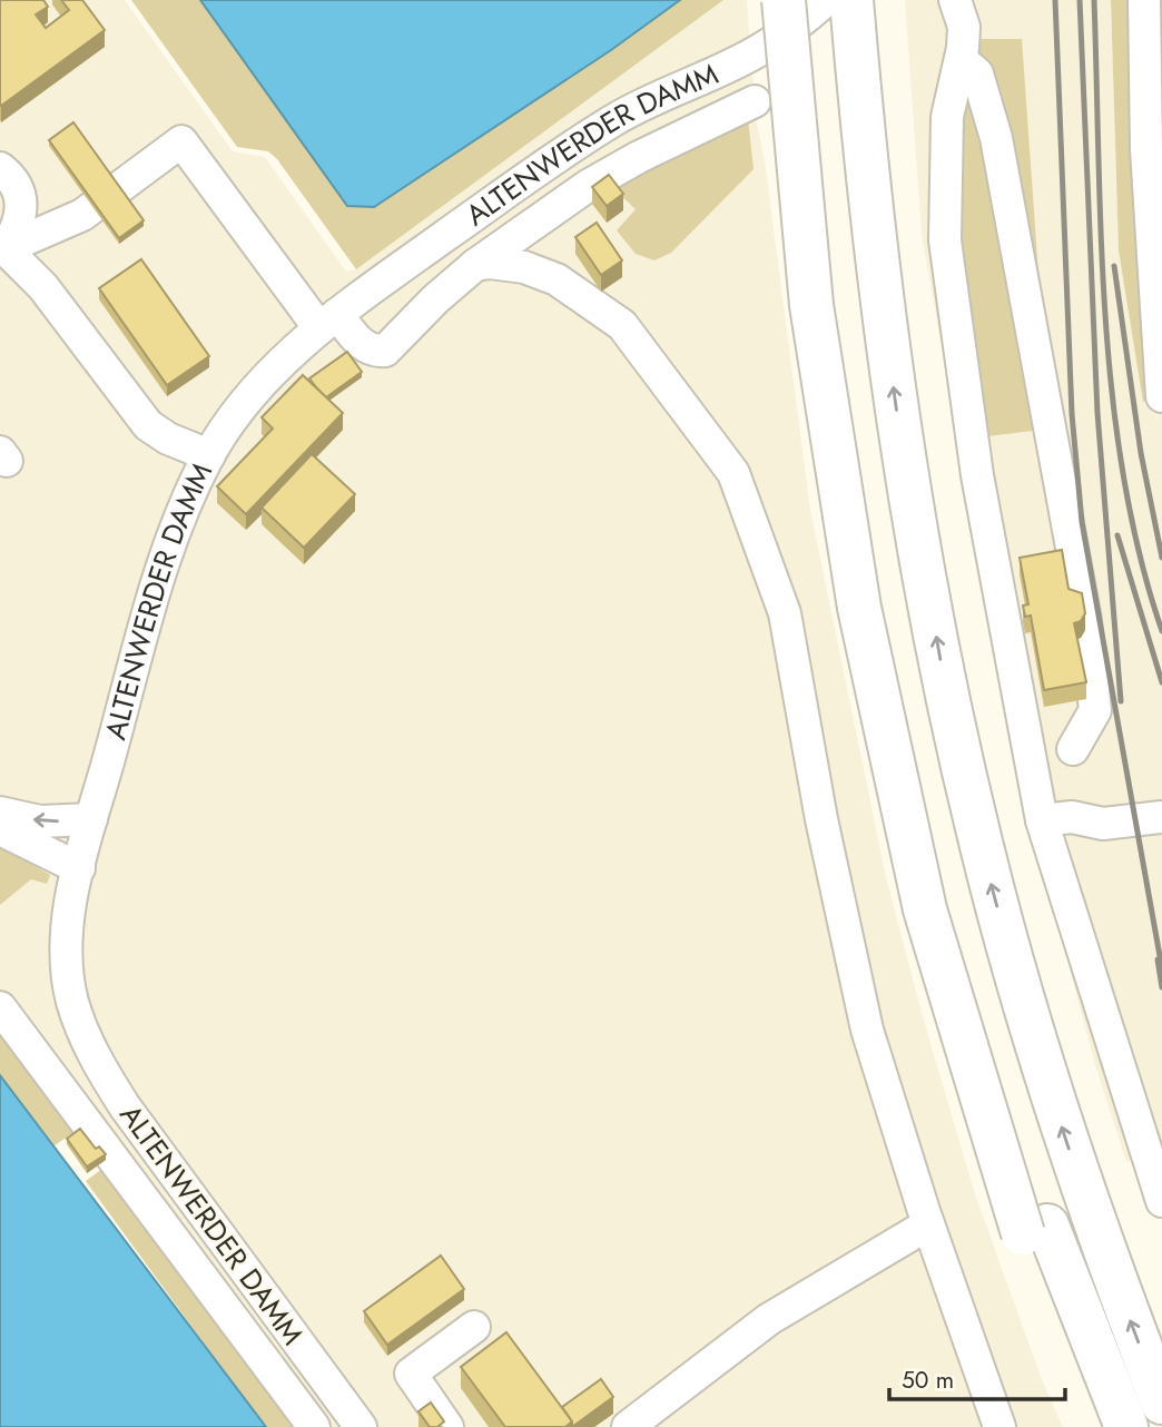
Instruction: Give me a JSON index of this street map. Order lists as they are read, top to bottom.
{
  "streets": {
    "street": ["ALTENWERDER DAMM"]
  },
  "scale_bar": "50 m"
}
